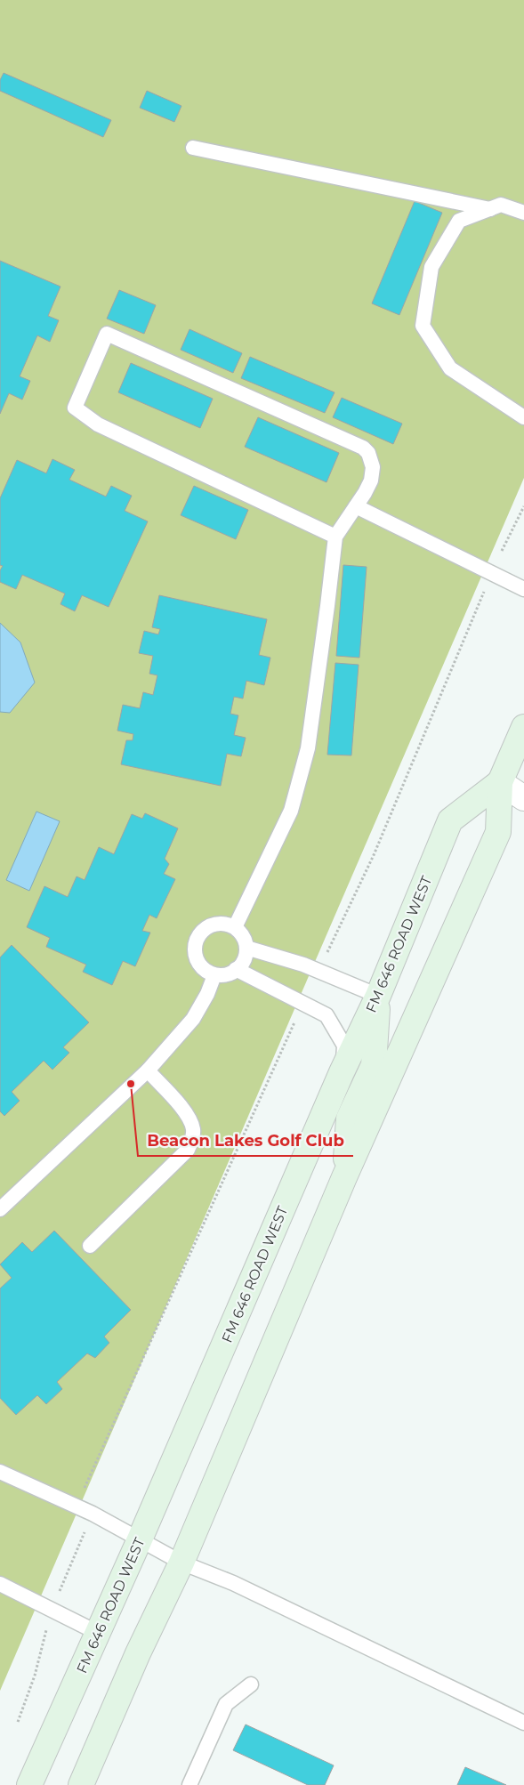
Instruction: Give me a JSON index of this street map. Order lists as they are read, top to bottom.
{
  "streets": {
    "main road": ["FM 646 ROAD WEST"]
  },
  "places": ["Beacon Lakes Golf Club"]
}
